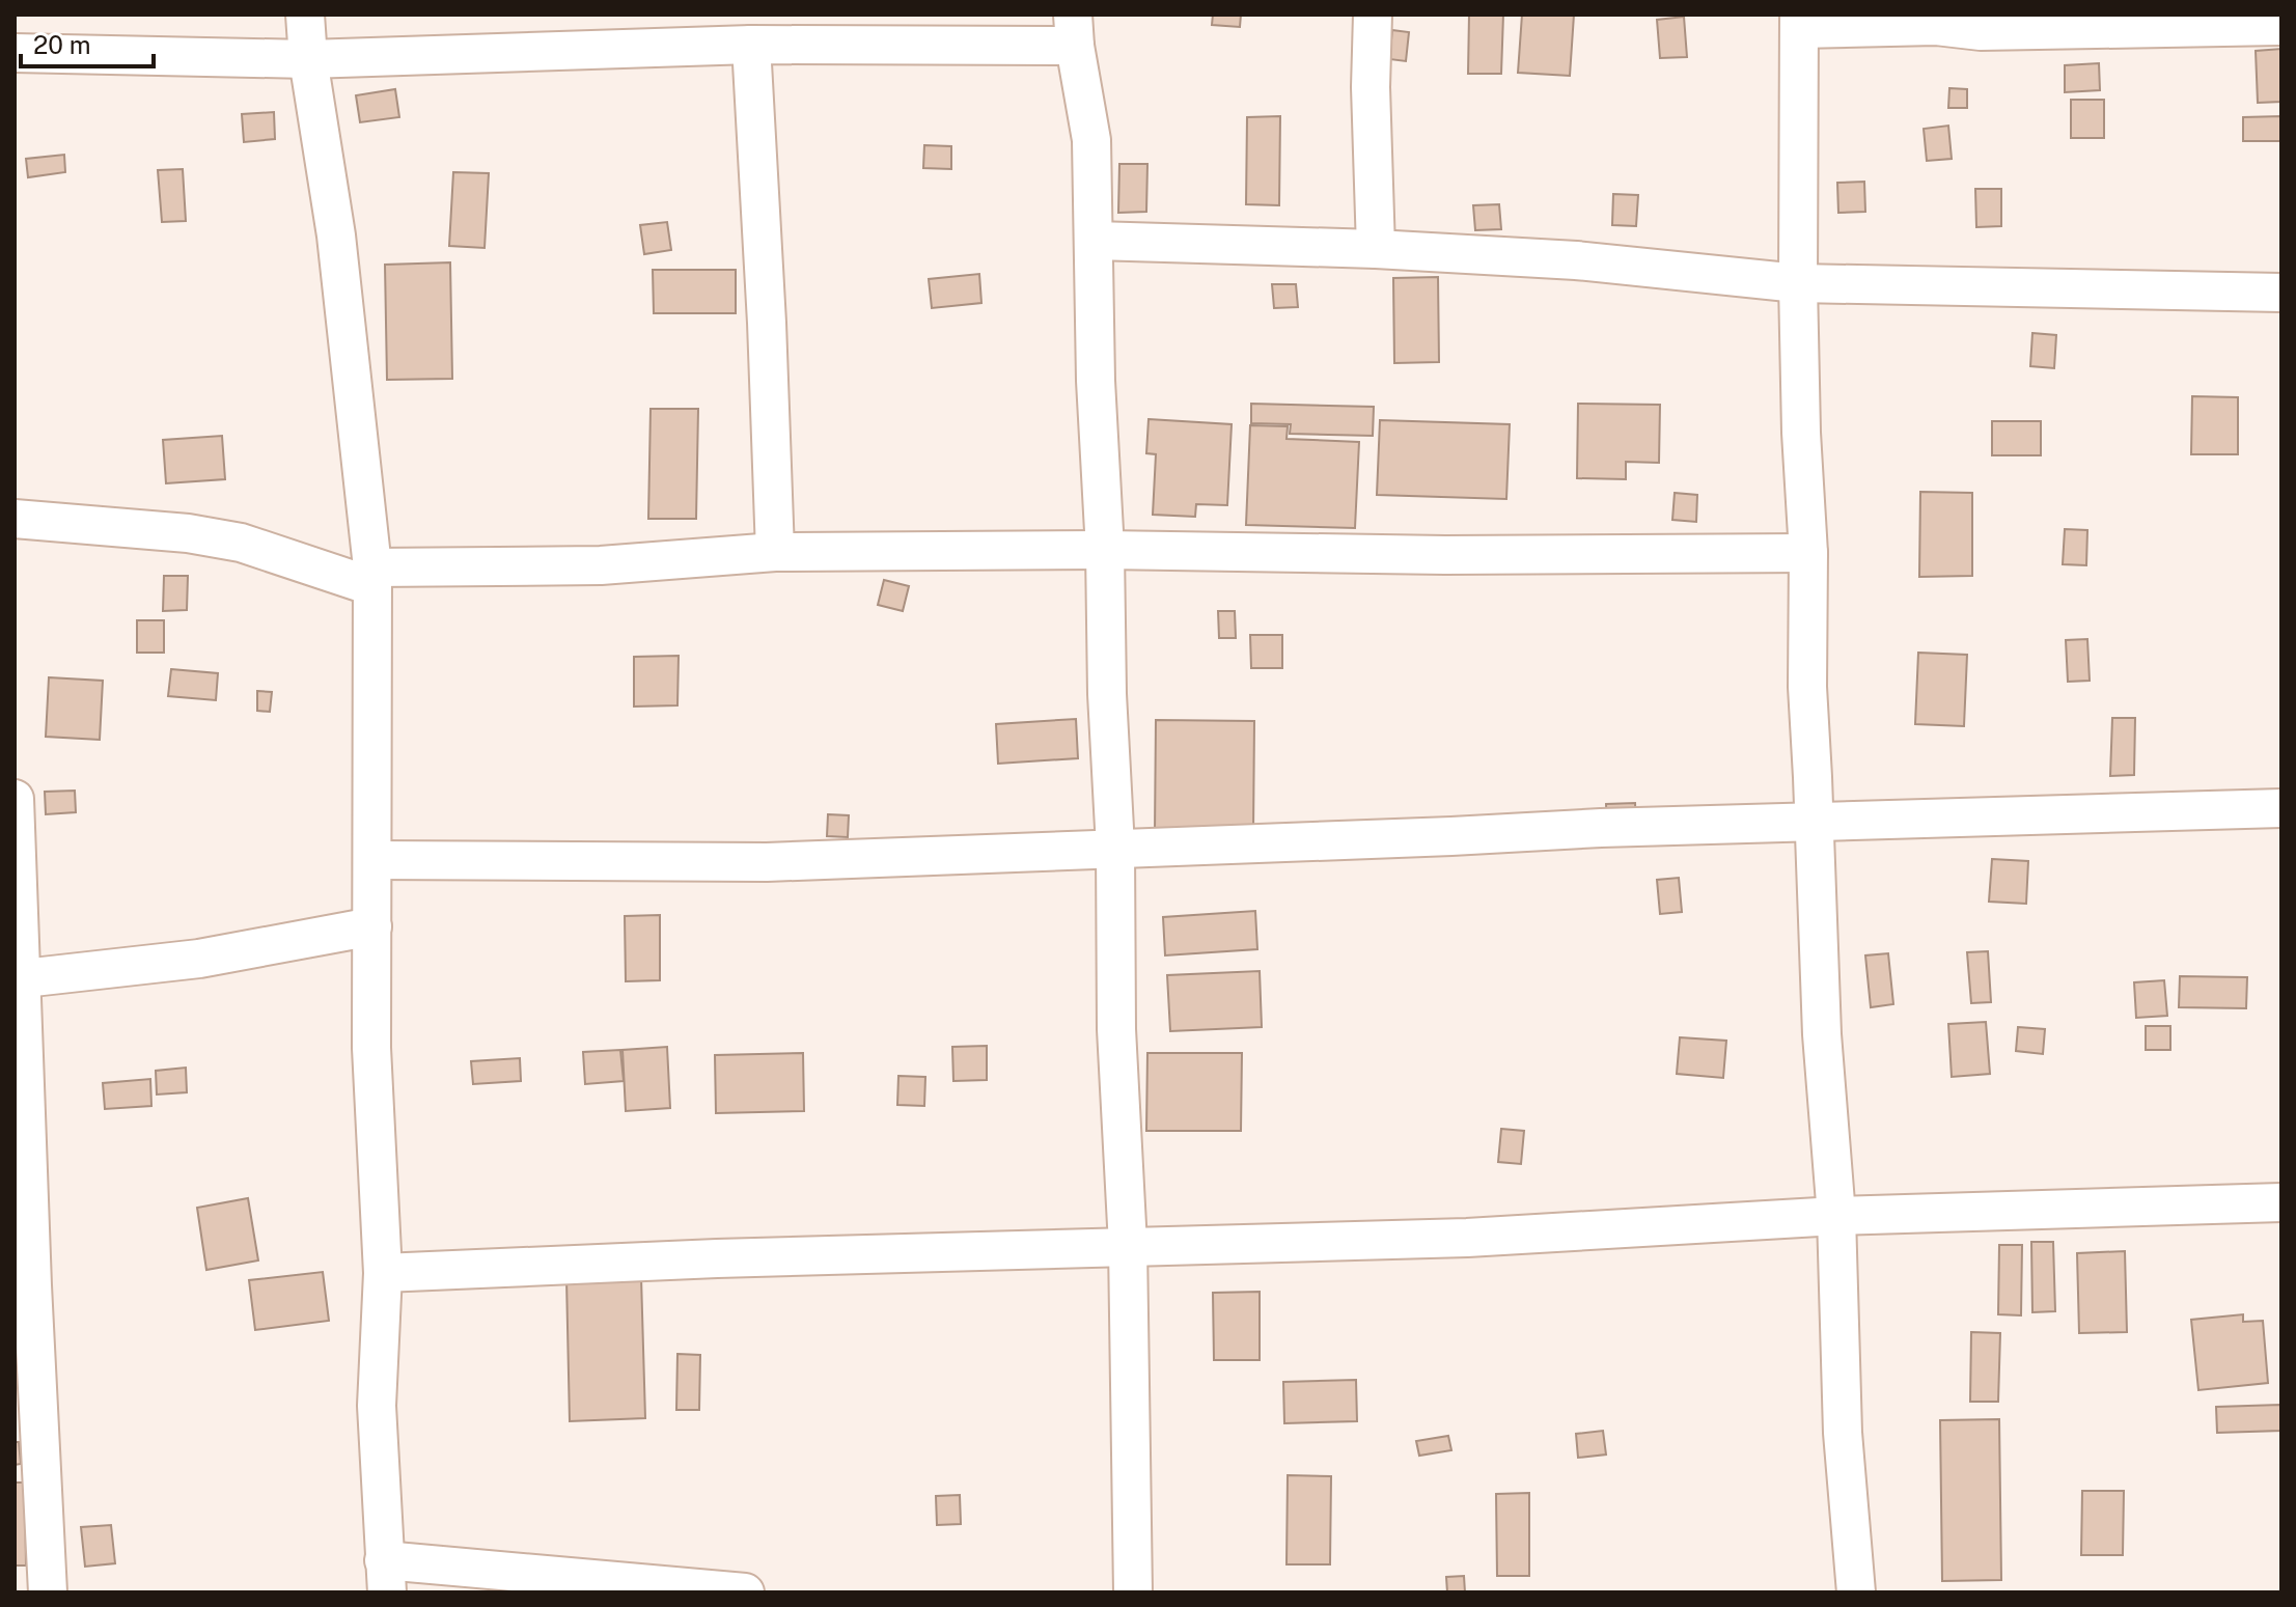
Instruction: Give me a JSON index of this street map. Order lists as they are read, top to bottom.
{
  "scale_bar": "20 m"
}
